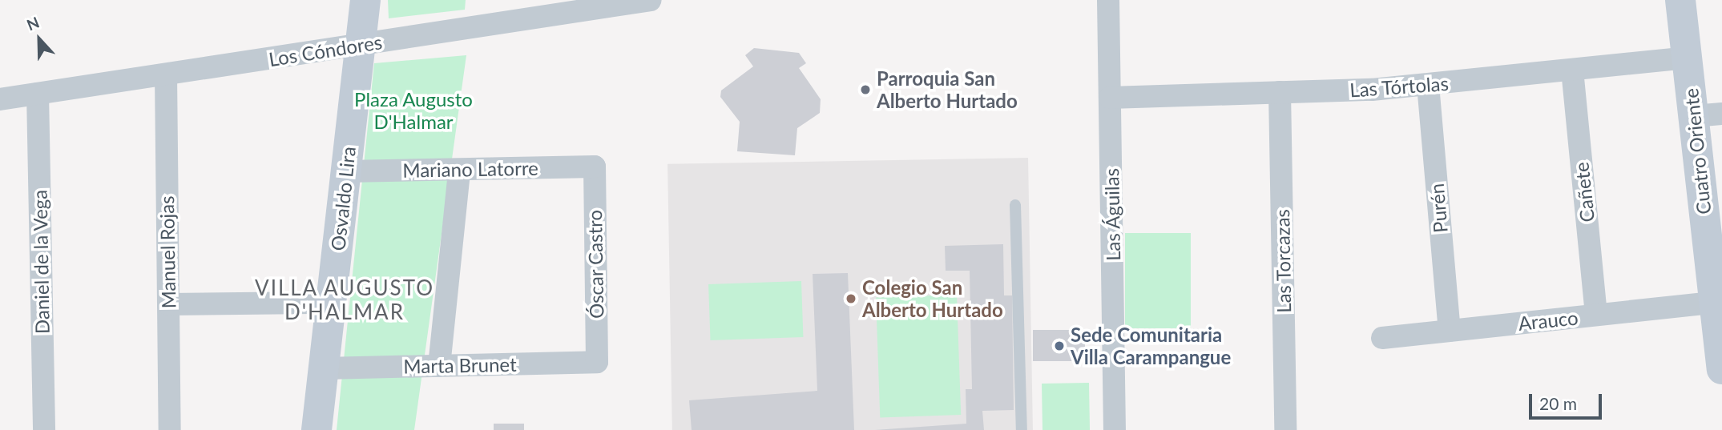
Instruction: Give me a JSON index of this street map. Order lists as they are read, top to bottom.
{
  "streets": {
    "street": [
      "Los Cóndores",
      "Las Tórtolas",
      "Cuatro Oriente",
      "Mariano Latorre",
      "Cañete",
      "Osvaldo Lira",
      "Purén",
      "Las Águilas",
      "Manuel Rojas",
      "Las Torcazas",
      "Daniel de la Vega",
      "Óscar Castro",
      "Arauco",
      "Marta Brunet"
    ]
  },
  "crossings": [
    ["Los Cóndores", "Osvaldo Lira"],
    ["Los Cóndores", "Manuel Rojas"],
    ["Los Cóndores", "Daniel de la Vega"],
    ["Las Tórtolas", "Cuatro Oriente"],
    ["Las Tórtolas", "Cañete"],
    ["Las Tórtolas", "Purén"],
    ["Las Tórtolas", "Las Águilas"],
    ["Las Tórtolas", "Las Torcazas"],
    ["Cuatro Oriente", "Arauco"],
    ["Mariano Latorre", "Osvaldo Lira"],
    ["Mariano Latorre", "Óscar Castro"],
    ["Cañete", "Arauco"],
    ["Osvaldo Lira", "Marta Brunet"],
    ["Purén", "Arauco"],
    ["Óscar Castro", "Marta Brunet"]
  ],
  "districts": ["VILLA AUGUSTO D'HALMAR"],
  "parks": ["Plaza Augusto D'Halmar"],
  "places": ["Parroquia San Alberto Hurtado", "Colegio San Alberto Hurtado", "Sede Comunitaria Villa Carampangue"],
  "scale_bar": "20 m",
  "north": "top"
}
